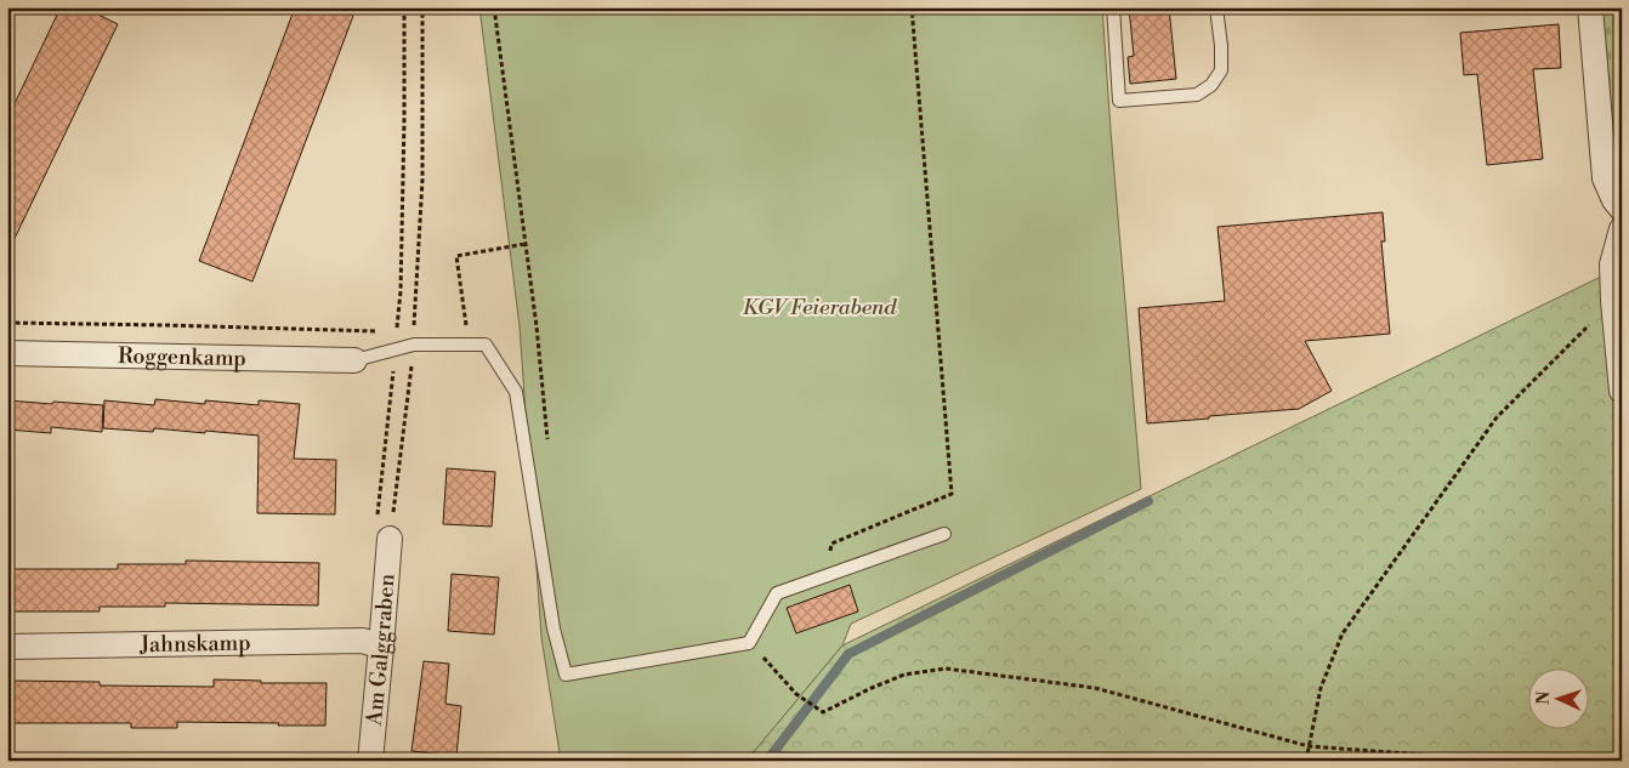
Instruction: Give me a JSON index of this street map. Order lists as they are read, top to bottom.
{
  "streets": {
    "street": ["Roggenkamp", "Jahnskamp", "Am Galggraben"]
  },
  "crossings": [
    ["Jahnskamp", "Am Galggraben"]
  ],
  "parks": ["KGV Feierabend"],
  "north": "left"
}
